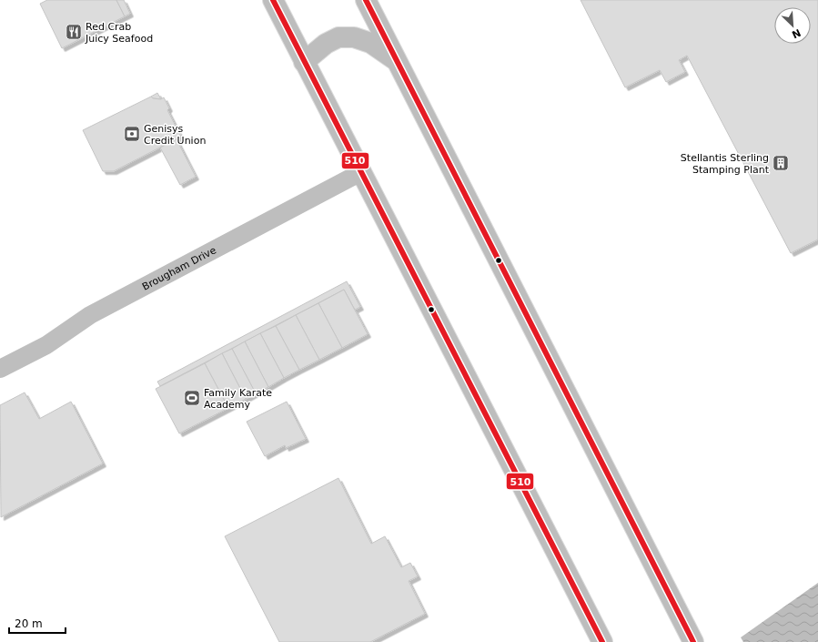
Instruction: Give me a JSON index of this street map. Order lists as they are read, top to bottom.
{
  "streets": {
    "street": ["Brougham Drive"]
  },
  "places": {
    "restaurant": ["Red Crab Juicy Seafood"],
    "bank": ["Genisys Credit Union"],
    "building": ["Stellantis Sterling Stamping Plant"],
    "sports": ["Family Karate Academy"]
  },
  "lines": ["transit line 510"],
  "scale_bar": "20 m",
  "north": "bottom right"
}
